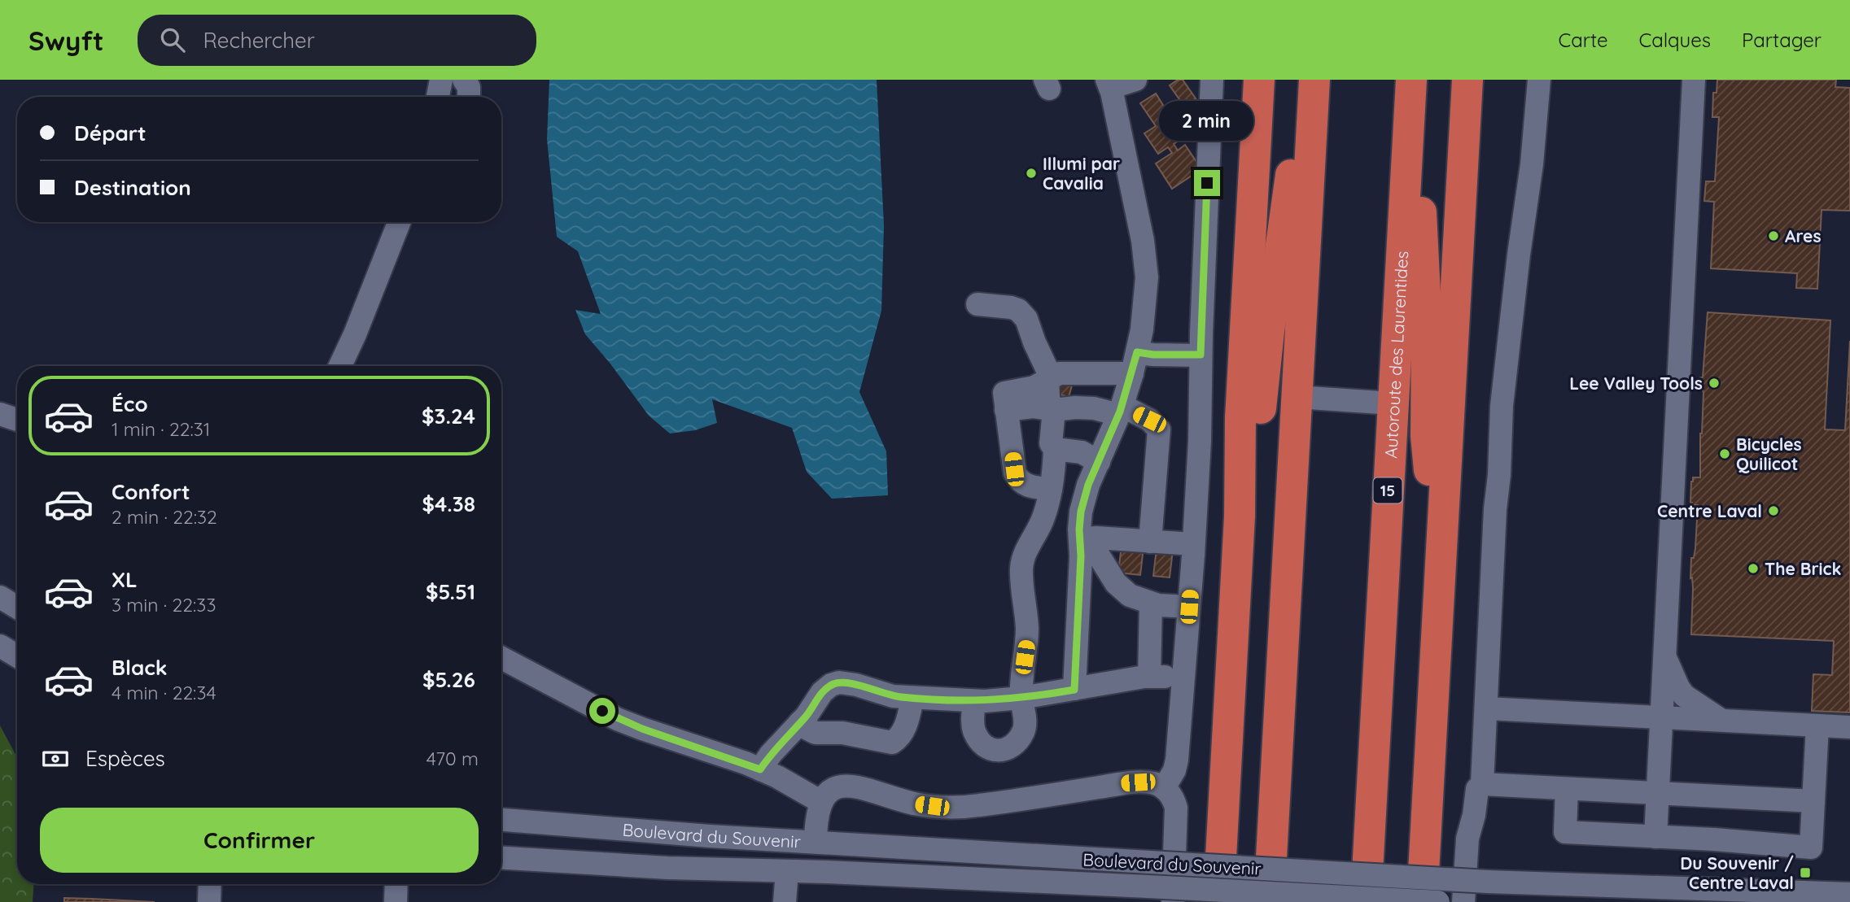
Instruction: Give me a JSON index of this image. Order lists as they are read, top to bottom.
{
  "streets": {
    "highway": ["Autoroute des Laurentides", "15"],
    "street": ["Boulevard du Souvenir"]
  },
  "places": {
    "other": [
      "Illumi par Cavalia",
      "Ares",
      "Lee Valley Tools",
      "Bicycles Quilicot",
      "Centre Laval",
      "The Brick"
    ],
    "transit": ["Du Souvenir / Centre Laval"]
  },
  "page": {
    "header": "Swyft",
    "search": "Rechercher",
    "nav": ["Carte", "Calques", "Partager"],
    "banner": ["Départ", "Destination"],
    "bubble": "2 min",
    "list": [
      {
        "name": "Éco",
        "note": "1 min · 22:31",
        "value": "$3.24"
      },
      {
        "name": "Confort",
        "note": "2 min · 22:32",
        "value": "$4.38"
      },
      {
        "name": "XL",
        "note": "3 min · 22:33",
        "value": "$5.51"
      },
      {
        "name": "Black",
        "note": "4 min · 22:34",
        "value": "$5.26"
      }
    ],
    "pay": ["Espèces", "470 m"],
    "buttons": "Confirmer"
  }
}
